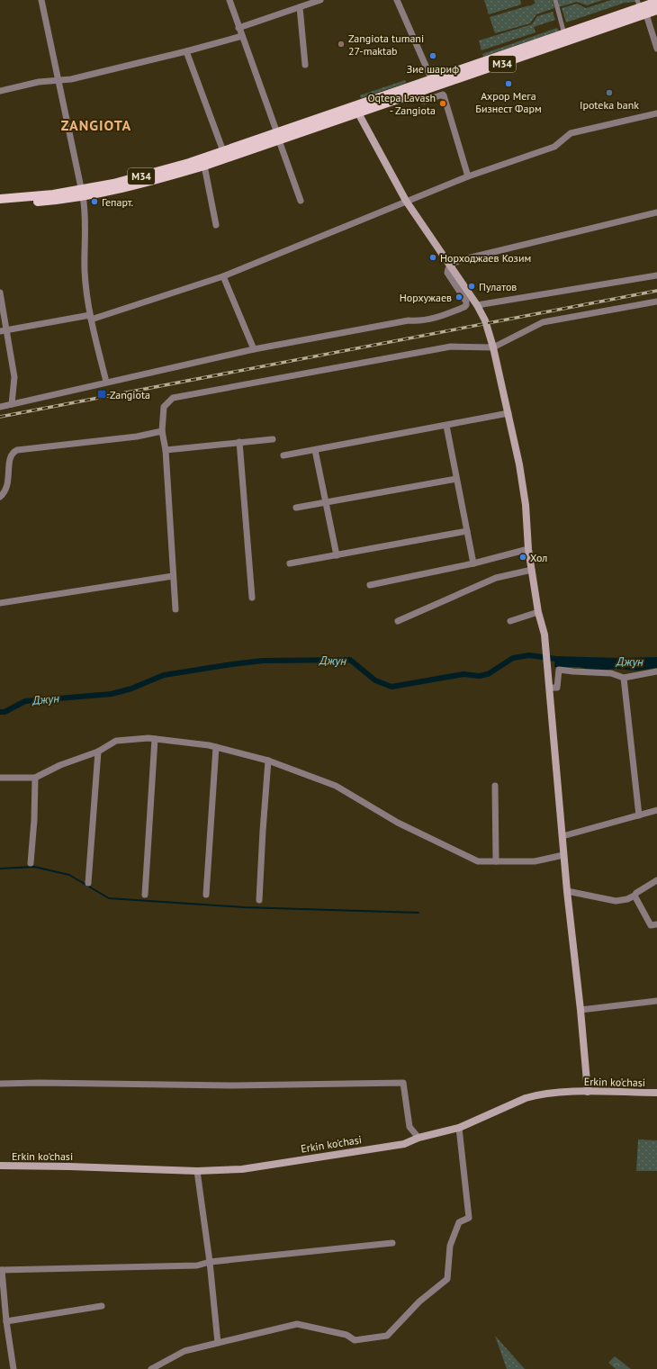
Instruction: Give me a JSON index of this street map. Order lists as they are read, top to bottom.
{
  "streets": {
    "main road": ["M34", "Erkin ko'chasi"]
  },
  "districts": ["ZANGIOTA"],
  "water": ["Джун"],
  "places": {
    "other": [
      "Zangiota tumani 27-maktab",
      "Зие шариф",
      "Ахрор Мега Бизнест Фарм",
      "Ipoteka bank",
      "Oqtepa Lavash - Zangiota",
      "Гепарт.",
      "Норходжаев Козим",
      "Пулатов",
      "Норхужаев",
      "Хол"
    ],
    "transit": ["Zangiota"]
  }
}
